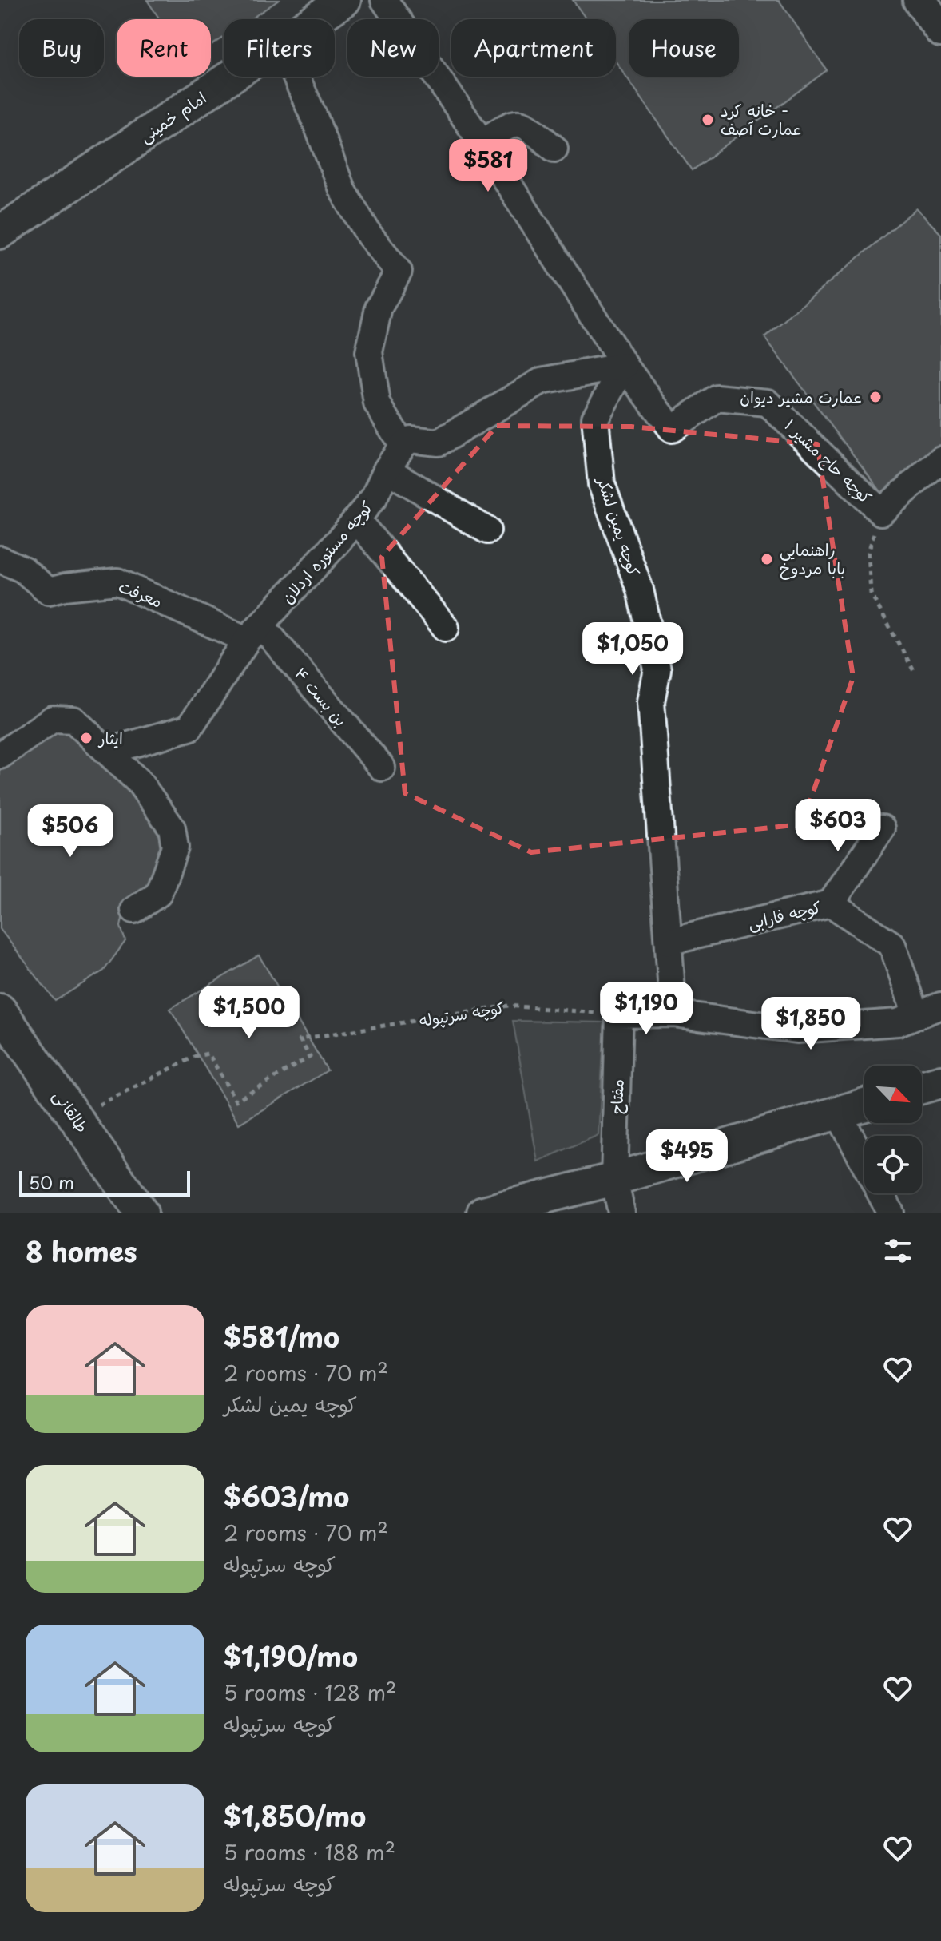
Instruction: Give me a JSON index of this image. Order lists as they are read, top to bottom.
{
  "streets": {
    "main road": ["امام خمینی", "طالقانی"],
    "street": [
      "کوچه حاج مشیر ۱",
      "کوچه یمین لشکر",
      "کوچه مستوره اردلان",
      "معرفت",
      "بن بست ۴",
      "کوچه فارابی",
      "مفتاح"
    ],
    "path": ["کوچه سرتپوله"]
  },
  "crossings": [
    ["کوچه حاج مشیر ۱", "کوچه یمین لشکر"],
    ["کوچه یمین لشکر", "کوچه فارابی"],
    ["کوچه مستوره اردلان", "معرفت"],
    ["کوچه مستوره اردلان", "بن بست ۴"],
    ["معرفت", "بن بست ۴"],
    ["کوچه سرتپوله", "مفتاح"]
  ],
  "places": [
    "خانه کرد - عمارت آصف",
    "عمارت مشیر دیوان",
    "راهنمایی بابا مردوخ",
    "ایثار"
  ],
  "scale_bar": "50 m",
  "north": "bottom right",
  "page": {
    "chip": [
      "Buy",
      "Rent",
      "Filters",
      "New",
      "Apartment",
      "House"
    ],
    "price": [
      "$581",
      "$1,050",
      "$603",
      "$506",
      "$1,190",
      "$1,500",
      "$1,850",
      "$495"
    ],
    "scale": "50 m",
    "heading": "8 homes",
    "list": [
      {
        "name": "$581/mo",
        "note": "2 rooms · 70 m² · کوچه یمین لشکر"
      },
      {
        "name": "$603/mo",
        "note": "2 rooms · 70 m² · کوچه سرتپوله"
      },
      {
        "name": "$1,190/mo",
        "note": "5 rooms · 128 m² · کوچه سرتپوله"
      },
      {
        "name": "$1,850/mo",
        "note": "5 rooms · 188 m² · کوچه سرتپوله"
      }
    ]
  }
}
